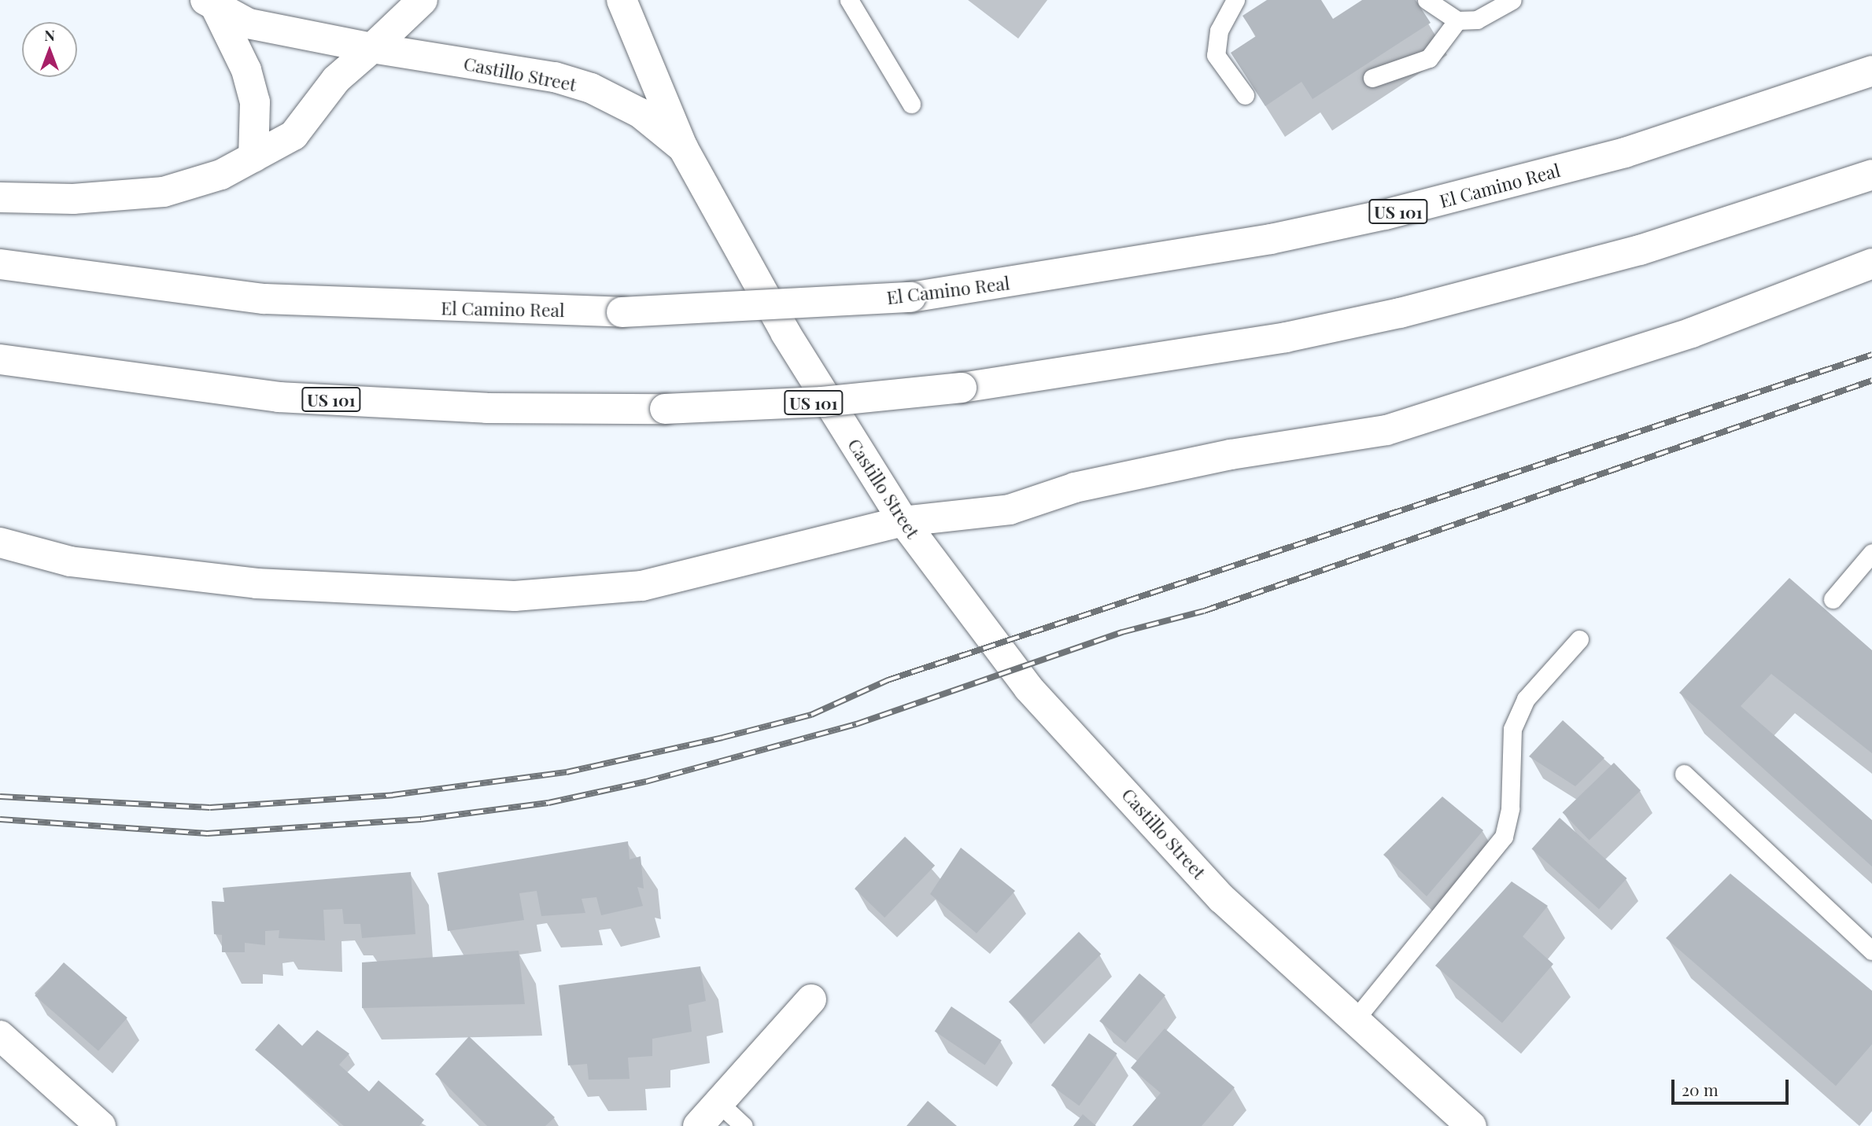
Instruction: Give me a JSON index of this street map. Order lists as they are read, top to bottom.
{
  "streets": {
    "main road": ["Castillo Street", "El Camino Real", "US 101"]
  },
  "scale_bar": "20 m",
  "north": "top"
}
